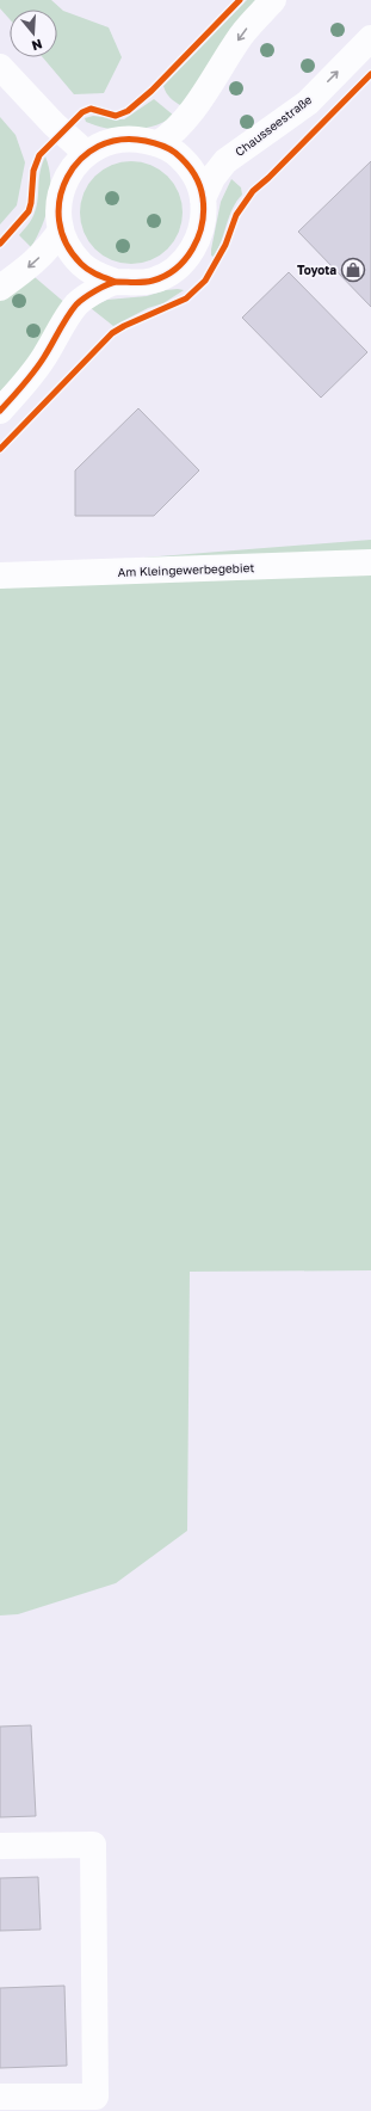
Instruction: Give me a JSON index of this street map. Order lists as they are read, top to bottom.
{
  "streets": {
    "street": ["Chausseestraße", "Am Kleingewerbegebiet"]
  },
  "places": {
    "shop": ["Toyota"]
  },
  "north": "bottom"
}
